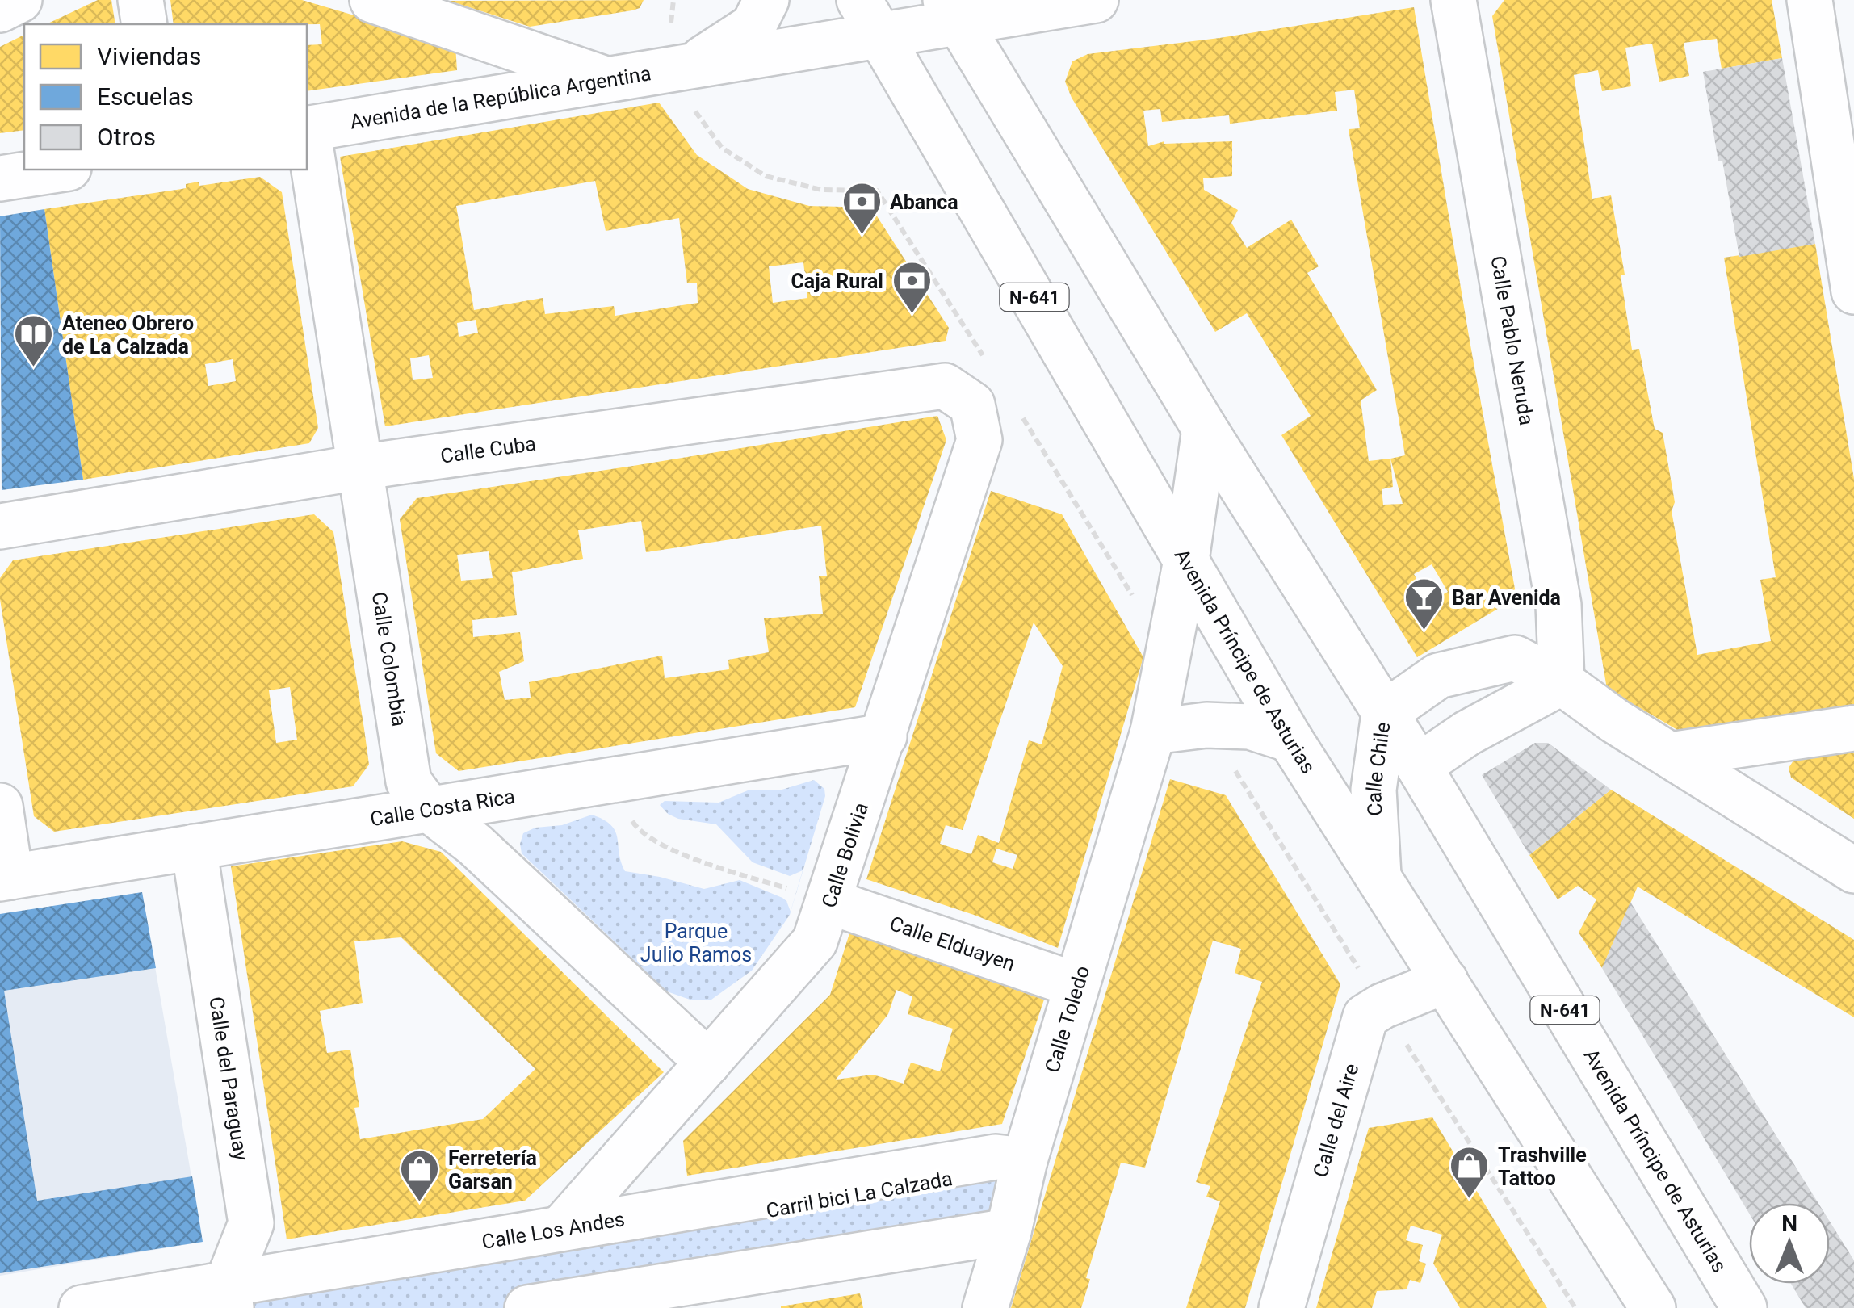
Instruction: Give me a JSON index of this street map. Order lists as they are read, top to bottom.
{
  "streets": {
    "main road": [
      "Avenida de la República Argentina",
      "N-641",
      "Calle Pablo Neruda",
      "Calle Cuba",
      "Calle Colombia",
      "Avenida Príncipe de Asturias",
      "Calle Chile",
      "Calle Costa Rica",
      "Calle Bolivia",
      "Calle Elduayen",
      "Calle Toledo",
      "Calle del Paraguay",
      "Calle del Aire",
      "Calle Los Andes"
    ]
  },
  "crossings": [
    ["Avenida de la República Argentina", "Avenida Príncipe de Asturias"],
    ["Calle Pablo Neruda", "Calle Chile"],
    ["Calle Cuba", "Calle Colombia"],
    ["Calle Cuba", "Calle Bolivia"],
    ["Calle Colombia", "Calle Costa Rica"],
    ["Calle Colombia", "Calle Bolivia"],
    ["Avenida Príncipe de Asturias", "Calle Chile"],
    ["Avenida Príncipe de Asturias", "Calle Toledo"],
    ["Avenida Príncipe de Asturias", "Calle del Aire"],
    ["Calle Costa Rica", "Calle Bolivia"],
    ["Calle Costa Rica", "Calle del Paraguay"],
    ["Calle Bolivia", "Calle Elduayen"],
    ["Calle Bolivia", "Calle Los Andes"],
    ["Calle Elduayen", "Calle Toledo"],
    ["Calle Toledo", "Calle Los Andes"],
    ["Calle del Paraguay", "Calle Los Andes"]
  ],
  "parks": ["Parque Julio Ramos"],
  "places": {
    "bank": ["Abanca", "Caja Rural"],
    "library": ["Ateneo Obrero de La Calzada"],
    "bar": ["Bar Avenida"],
    "shop": ["Trashville Tattoo", "Ferretería Garsan"]
  },
  "legend": ["Viviendas", "Escuelas", "Otros"],
  "north": "top"
}
